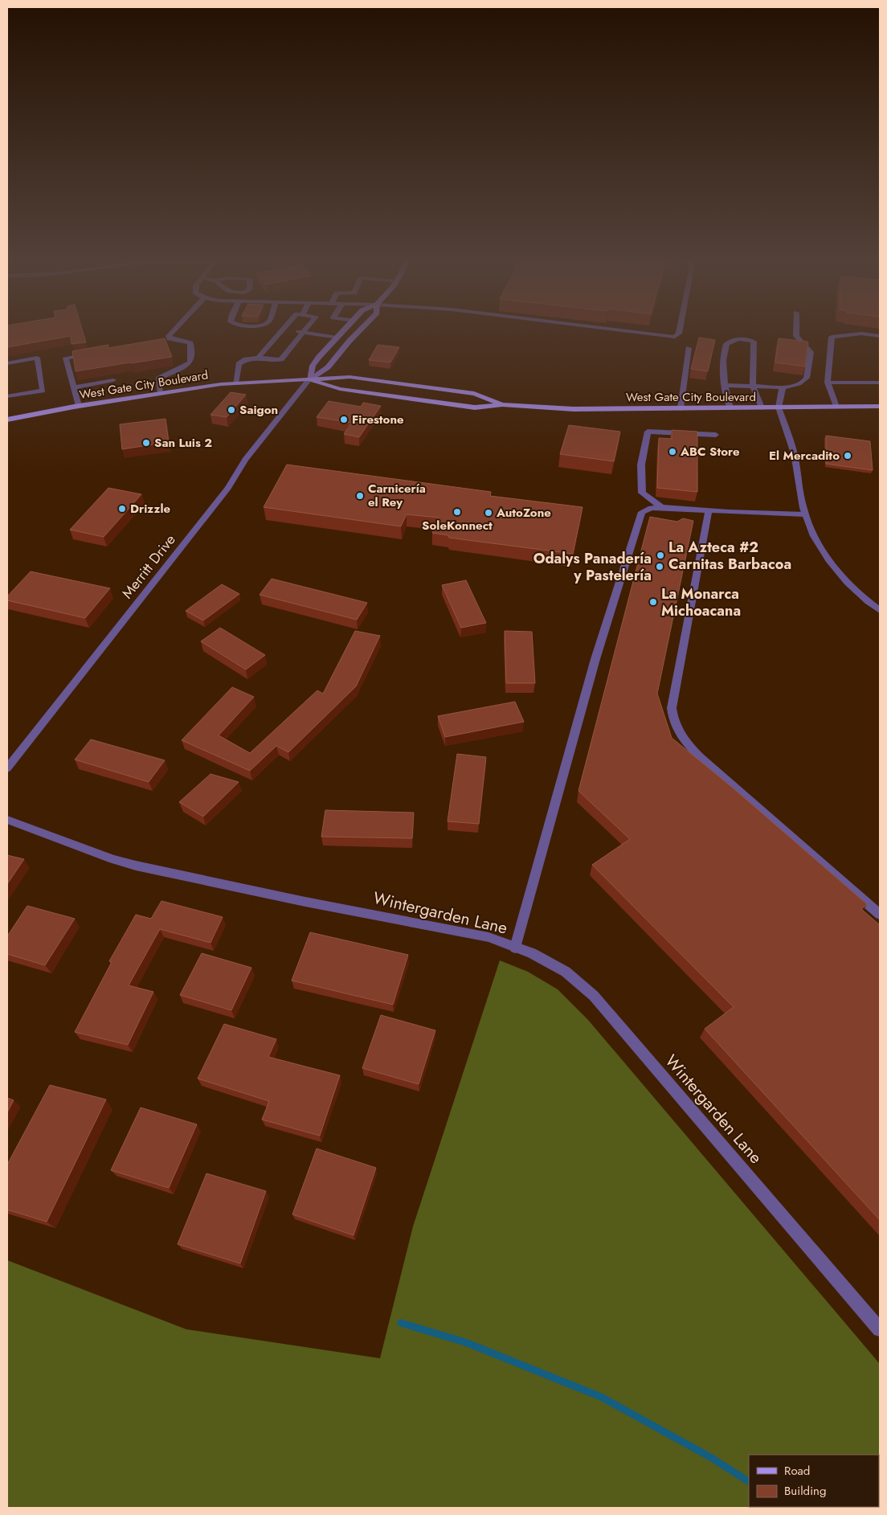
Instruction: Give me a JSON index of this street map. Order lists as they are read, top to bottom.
{
  "streets": {
    "main road": ["West Gate City Boulevard", "Merritt Drive"],
    "street": ["Wintergarden Lane"]
  },
  "crossings": [
    ["West Gate City Boulevard", "Merritt Drive"]
  ],
  "places": [
    "Saigon",
    "Firestone",
    "San Luis 2",
    "ABC Store",
    "El Mercadito",
    "Carnicería el Rey",
    "Drizzle",
    "SoleKonnect",
    "AutoZone",
    "La Azteca #2 Carnitas Barbacoa",
    "Odalys Panadería y Pastelería",
    "La Monarca Michoacana"
  ],
  "legend": ["Road", "Building"]
}
